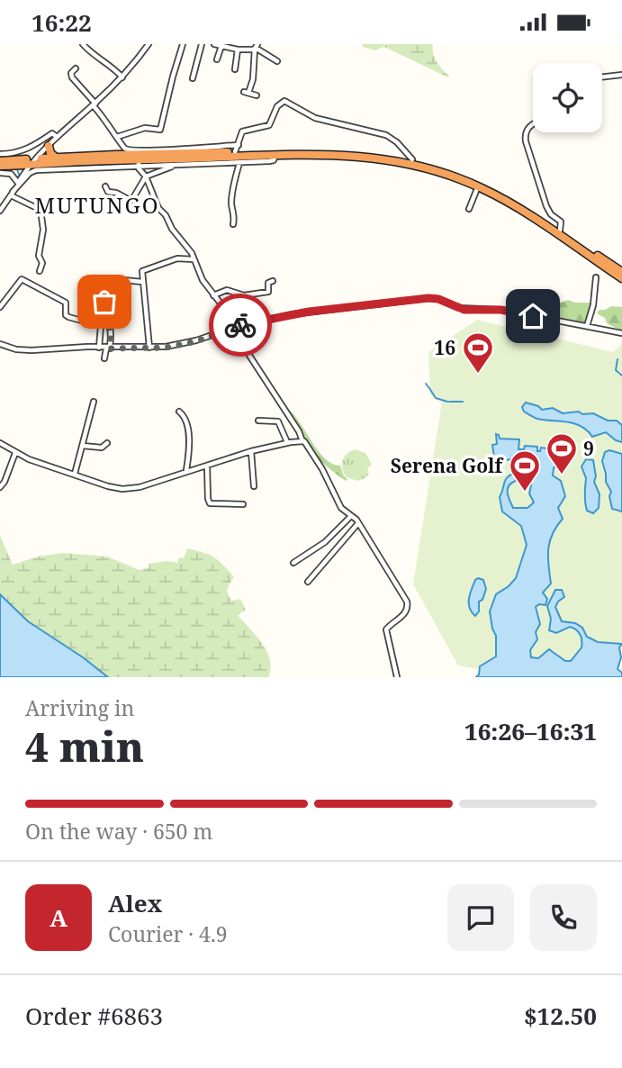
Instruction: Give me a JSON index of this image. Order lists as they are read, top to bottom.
{
  "districts": ["MUTUNGO"],
  "places": {
    "sports": ["16", "9", "Serena Golf"]
  },
  "page": {
    "status": "16:22",
    "heading": ["4 min", "Arriving in", "16:26–16:31"],
    "panel": [
      "Alex",
      "Courier · 4.9",
      "Order #6863",
      "$12.50"
    ],
    "bar": "On the way · 650 m",
    "round": "A"
  }
}
